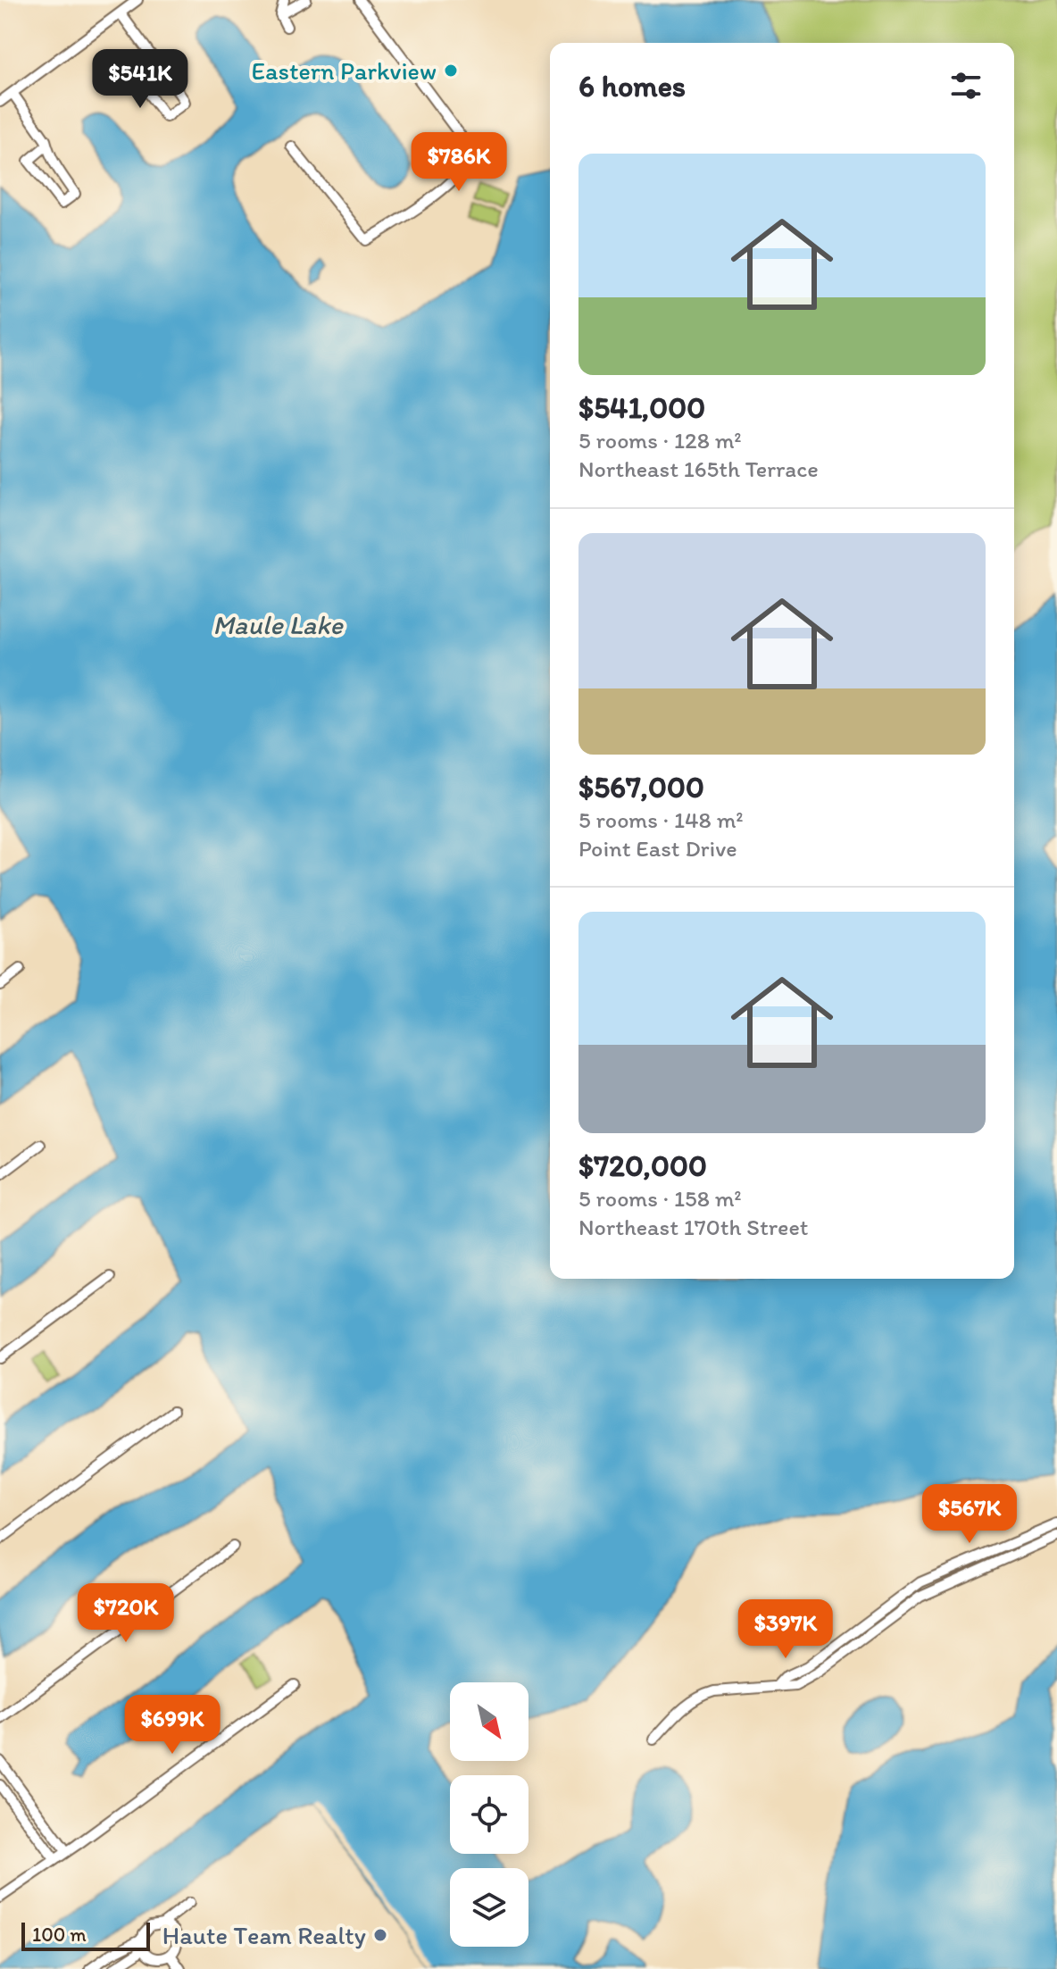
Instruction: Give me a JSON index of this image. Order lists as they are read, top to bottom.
{
  "water": ["Maule Lake"],
  "places": ["Eastern Parkview", "Haute Team Realty"],
  "scale_bar": "100 m",
  "north": "bottom right",
  "page": {
    "heading": "6 homes",
    "price": [
      "$541K",
      "$786K",
      "$567K",
      "$720K",
      "$397K",
      "$699K"
    ],
    "list": [
      {
        "name": "$541,000",
        "note": "5 rooms · 128 m² · Northeast 165th Terrace"
      },
      {
        "name": "$567,000",
        "note": "5 rooms · 148 m² · Point East Drive"
      },
      {
        "name": "$720,000",
        "note": "5 rooms · 158 m² · Northeast 170th Street"
      }
    ],
    "scale": "100 m"
  }
}
